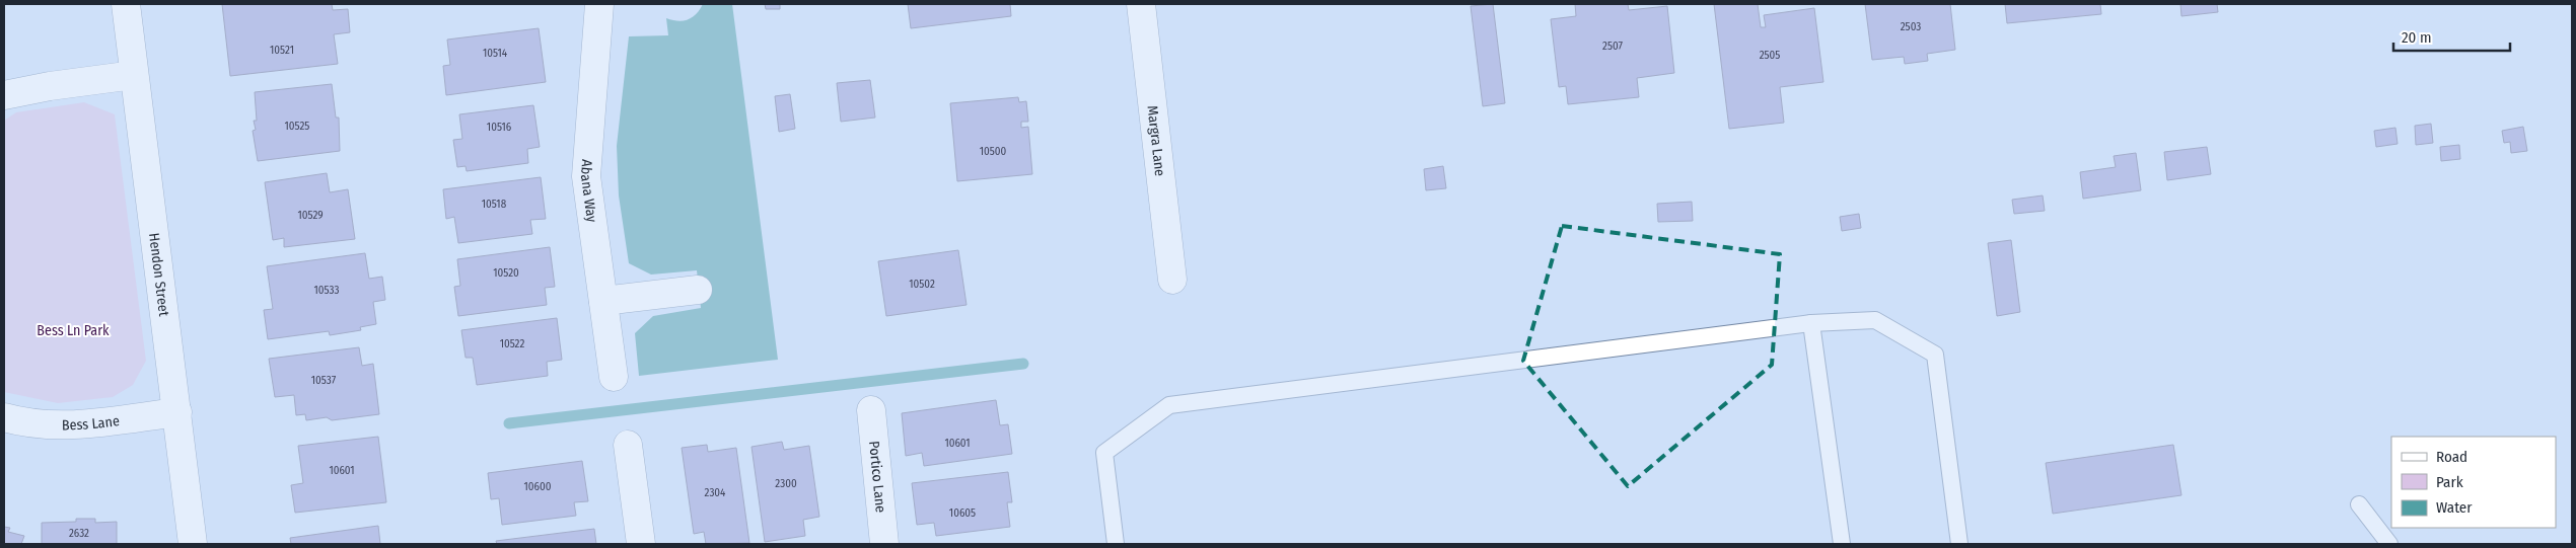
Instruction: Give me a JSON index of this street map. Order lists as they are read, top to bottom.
{
  "streets": {
    "street": [
      "Margra Lane",
      "Abana Way",
      "Hendon Street",
      "Bess Lane",
      "Portico Lane"
    ]
  },
  "crossings": [
    ["Hendon Street", "Bess Lane"]
  ],
  "parks": ["Bess Ln Park"],
  "house_numbers": [
    "2503",
    "2507",
    "10521",
    "10514",
    "2505",
    "10525",
    "10516",
    "10500",
    "10518",
    "10529",
    "10520",
    "10502",
    "10533",
    "10522",
    "10537",
    "10601",
    "10601",
    "2300",
    "10600",
    "2304",
    "10605",
    "2632"
  ],
  "legend": ["Road", "Park", "Water"],
  "scale_bar": "20 m"
}
